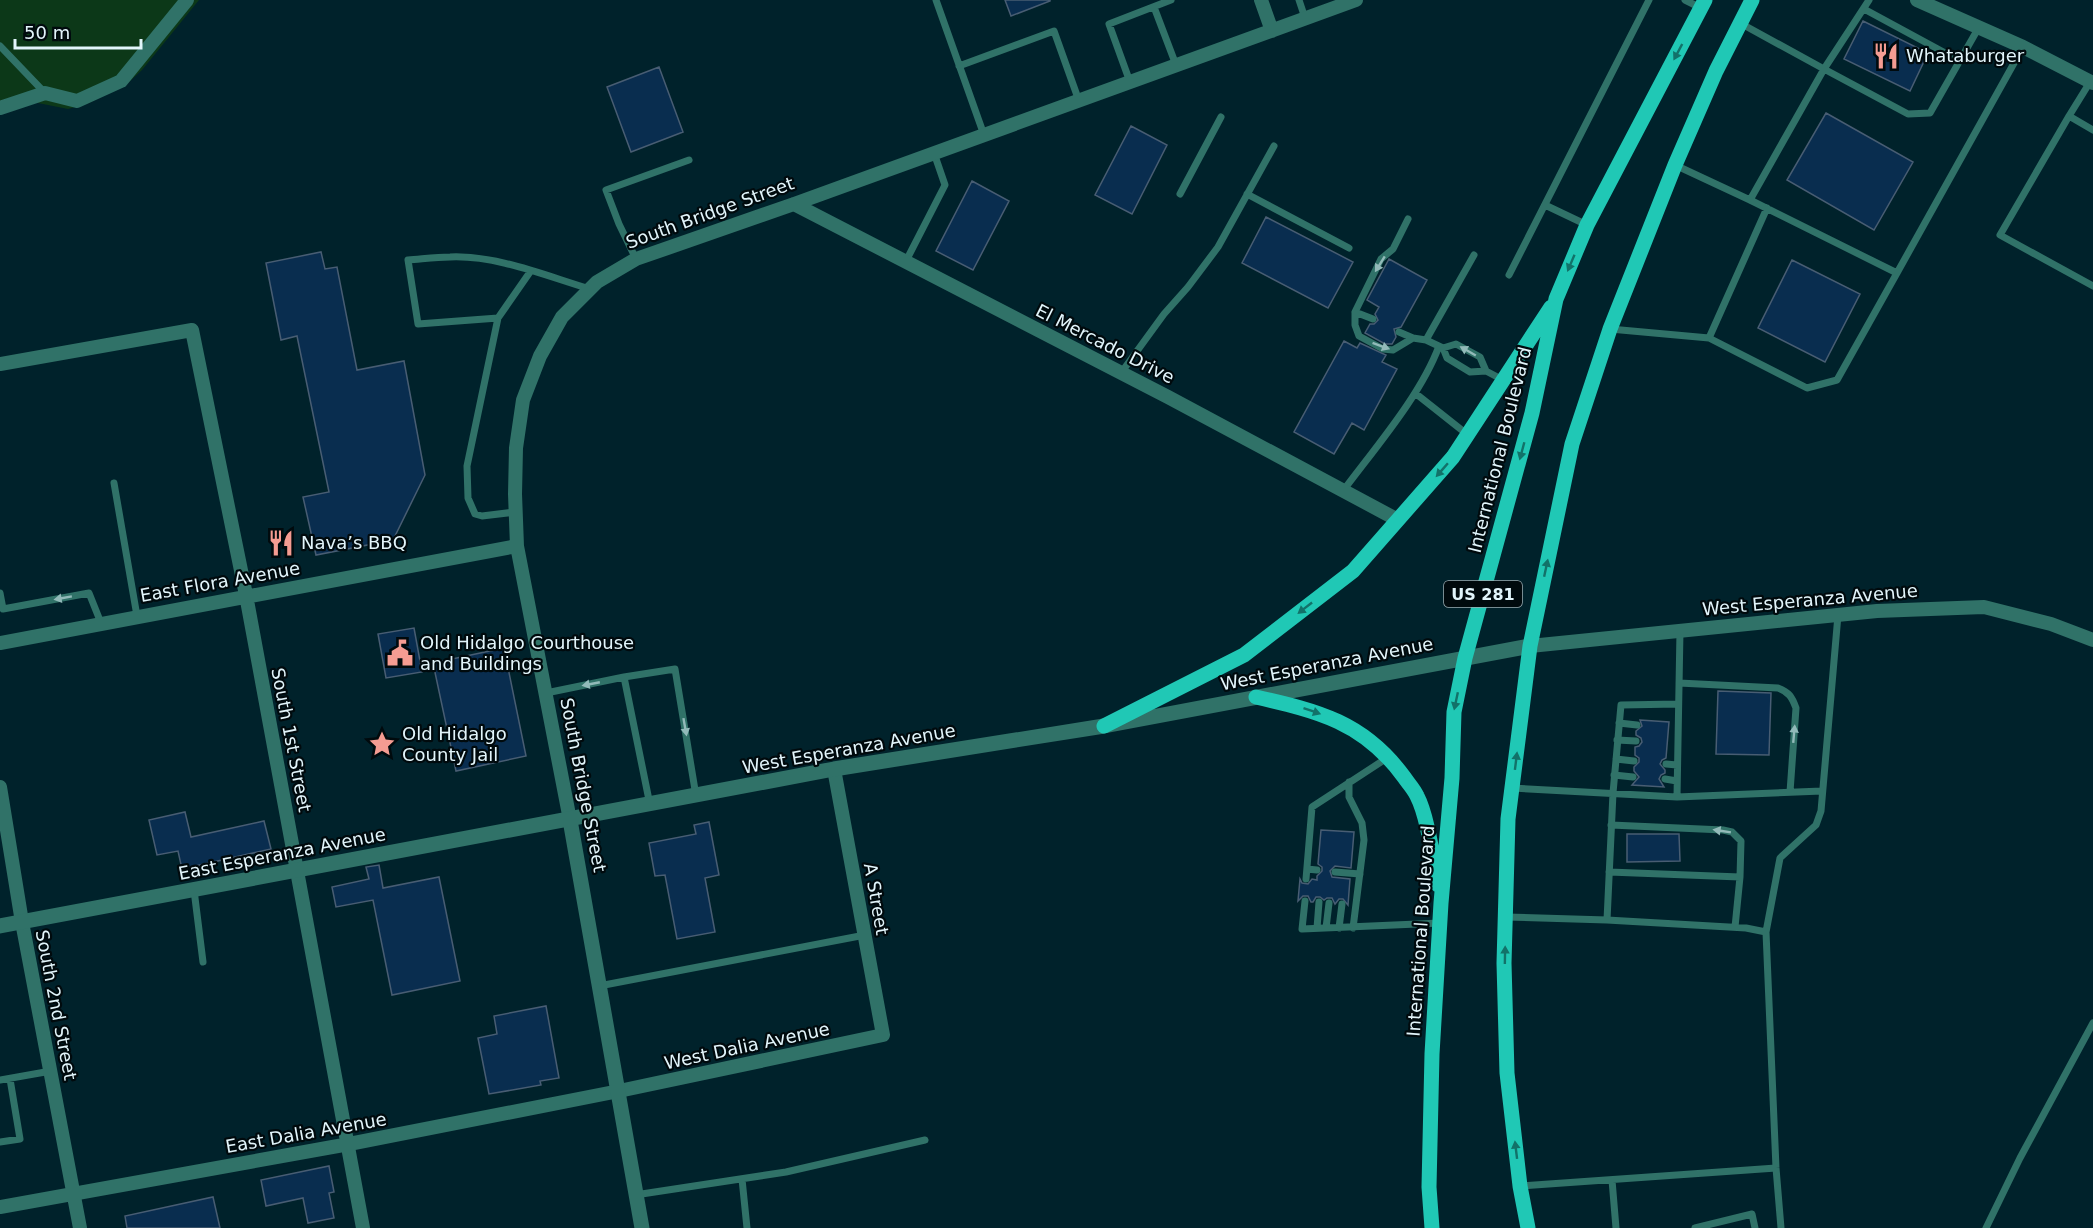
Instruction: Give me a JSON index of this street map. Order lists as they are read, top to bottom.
{
  "streets": {
    "main road": ["International Boulevard", "US 281"],
    "street": [
      "South Bridge Street",
      "El Mercado Drive",
      "East Flora Avenue",
      "West Esperanza Avenue",
      "South 1st Street",
      "East Esperanza Avenue",
      "A Street",
      "South 2nd Street",
      "West Dalia Avenue",
      "East Dalia Avenue"
    ]
  },
  "crossings": [
    ["South Bridge Street", "El Mercado Drive"],
    ["South Bridge Street", "East Flora Avenue"],
    ["South Bridge Street", "West Esperanza Avenue"],
    ["South Bridge Street", "East Esperanza Avenue"],
    ["South Bridge Street", "West Dalia Avenue"],
    ["South Bridge Street", "East Dalia Avenue"],
    ["International Boulevard", "West Esperanza Avenue"],
    ["East Flora Avenue", "South 1st Street"],
    ["US 281", "West Esperanza Avenue"],
    ["West Esperanza Avenue", "East Esperanza Avenue"],
    ["West Esperanza Avenue", "A Street"],
    ["South 1st Street", "East Esperanza Avenue"],
    ["South 1st Street", "East Dalia Avenue"],
    ["East Esperanza Avenue", "South 2nd Street"],
    ["A Street", "West Dalia Avenue"],
    ["South 2nd Street", "East Dalia Avenue"],
    ["West Dalia Avenue", "East Dalia Avenue"]
  ],
  "places": {
    "restaurant": ["Whataburger", "Nava’s BBQ"],
    "public building": ["Old Hidalgo Courthouse and Buildings"],
    "place": ["Old Hidalgo County Jail"]
  },
  "scale_bar": "50 m"
}
